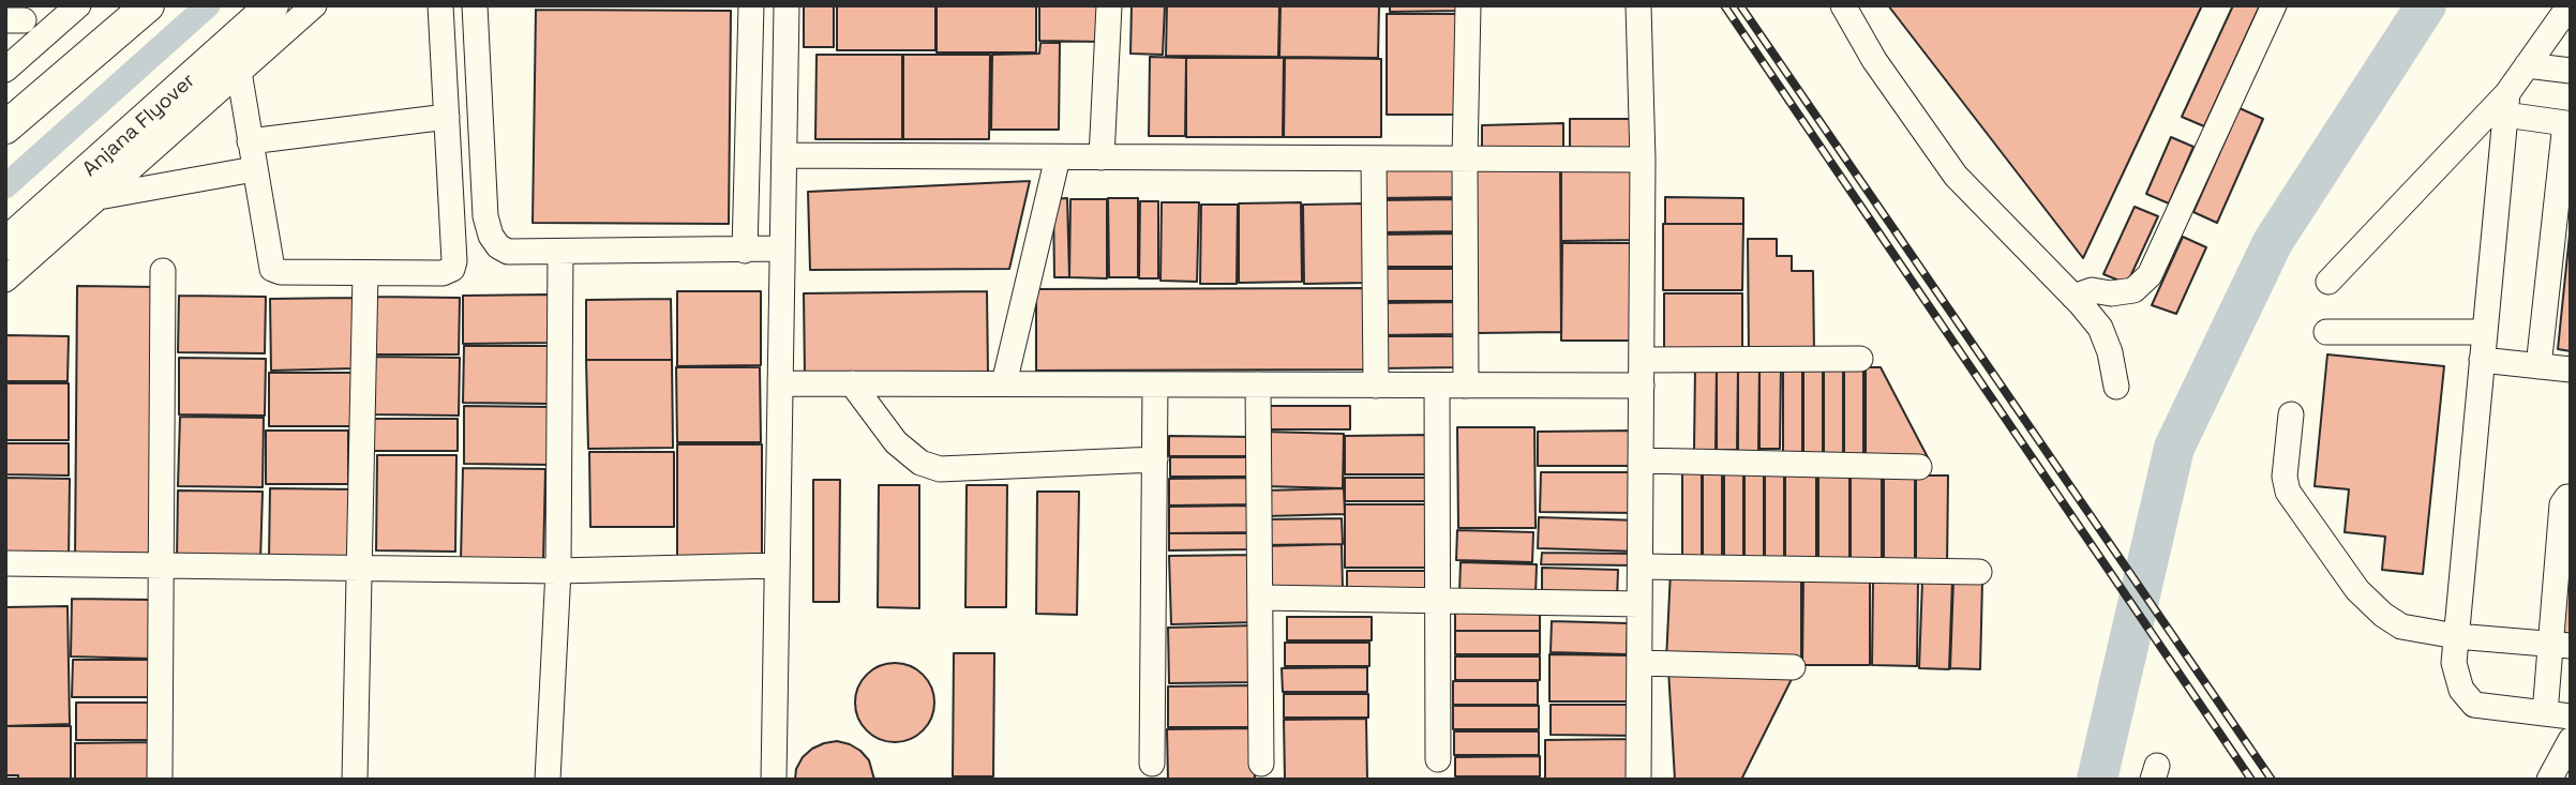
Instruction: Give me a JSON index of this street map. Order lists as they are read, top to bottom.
{
  "streets": {
    "main road": ["Anjana Flyover"]
  }
}
